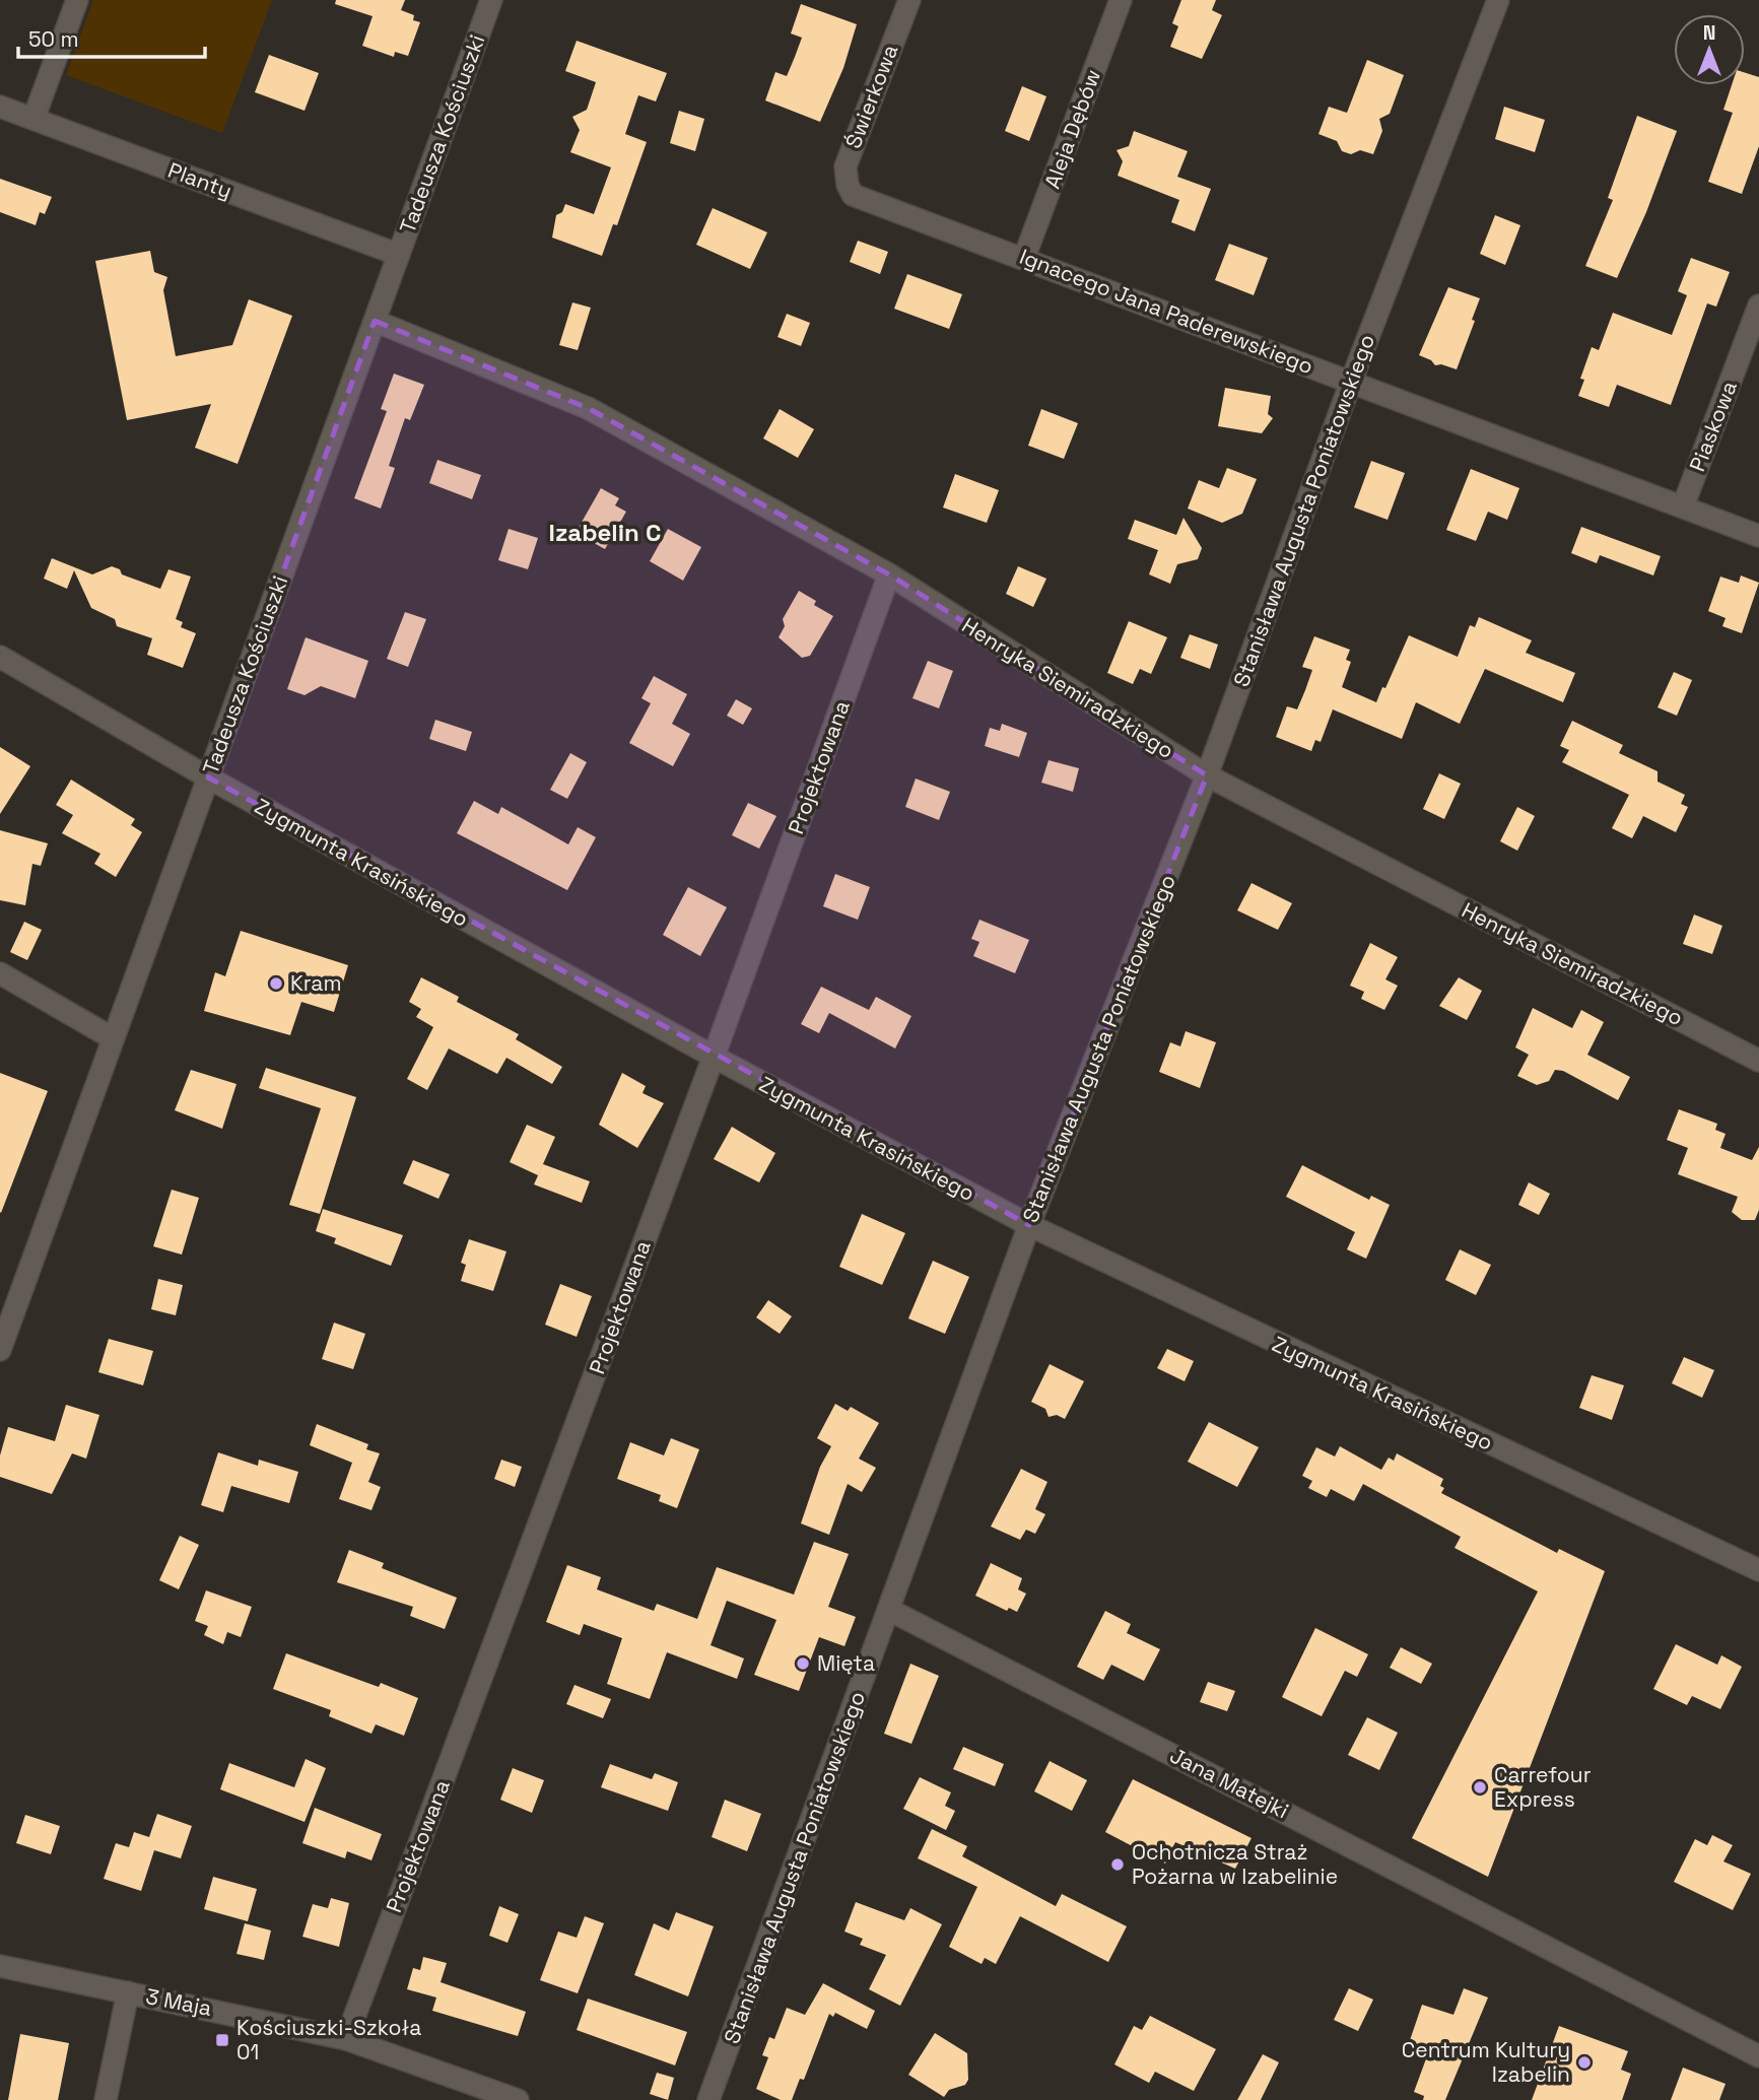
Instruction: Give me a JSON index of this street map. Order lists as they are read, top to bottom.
{
  "streets": {
    "street": [
      "Świerkowa",
      "Aleja Dębów",
      "Tadeusza Kościuszki",
      "Planty",
      "Ignacego Jana Paderewskiego",
      "Piaskowa",
      "Stanisława Augusta Poniatowskiego",
      "Henryka Siemiradzkiego",
      "Projektowana",
      "Zygmunta Krasińskiego",
      "Jana Matejki",
      "3 Maja"
    ]
  },
  "crossings": [
    ["Świerkowa", "Ignacego Jana Paderewskiego"],
    ["Aleja Dębów", "Ignacego Jana Paderewskiego"],
    ["Tadeusza Kościuszki", "Planty"],
    ["Tadeusza Kościuszki", "Henryka Siemiradzkiego"],
    ["Tadeusza Kościuszki", "Zygmunta Krasińskiego"],
    ["Ignacego Jana Paderewskiego", "Piaskowa"],
    ["Ignacego Jana Paderewskiego", "Stanisława Augusta Poniatowskiego"],
    ["Stanisława Augusta Poniatowskiego", "Henryka Siemiradzkiego"],
    ["Stanisława Augusta Poniatowskiego", "Zygmunta Krasińskiego"],
    ["Stanisława Augusta Poniatowskiego", "Jana Matejki"],
    ["Henryka Siemiradzkiego", "Projektowana"],
    ["Projektowana", "Zygmunta Krasińskiego"],
    ["Projektowana", "3 Maja"]
  ],
  "districts": ["Izabelin C"],
  "places": {
    "other": [
      "Kram",
      "Mięta",
      "Carrefour Express",
      "Ochotnicza Straż Pożarna w Izabelinie",
      "Centrum Kultury Izabelin"
    ],
    "transit": ["Kościuszki-Szkoła 01"]
  },
  "scale_bar": "50 m",
  "north": "top"
}
